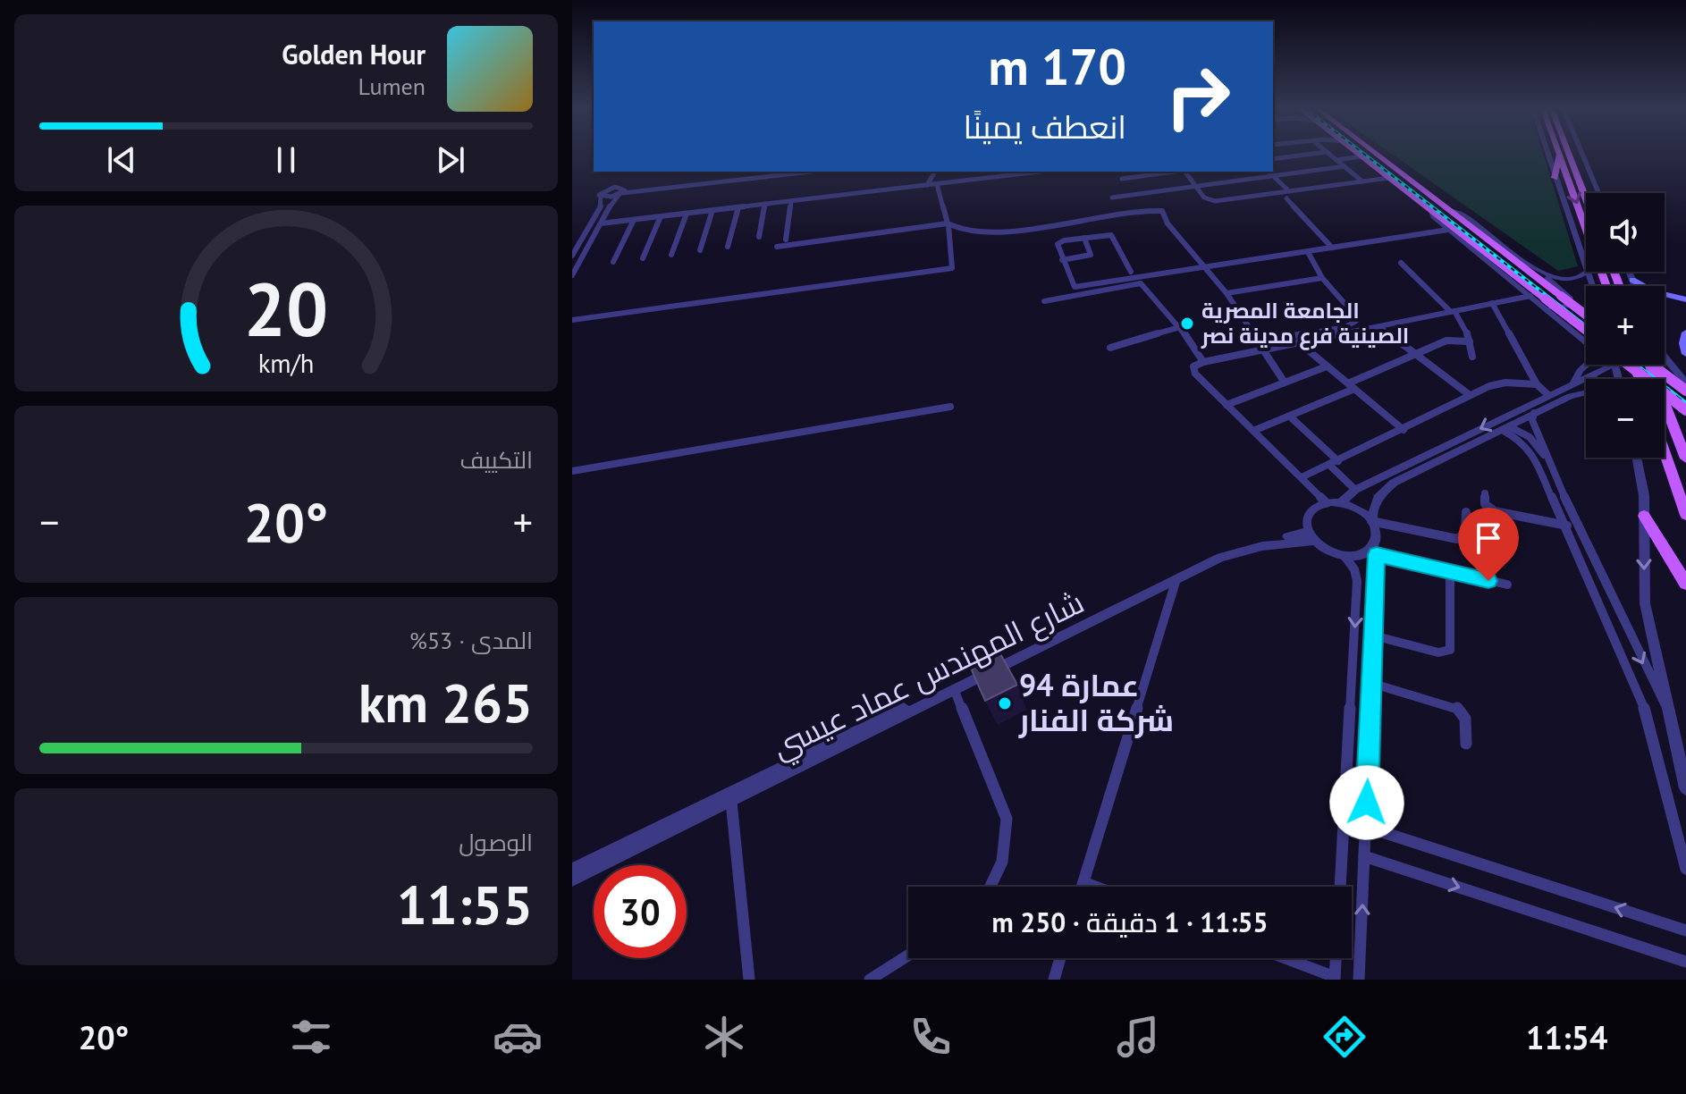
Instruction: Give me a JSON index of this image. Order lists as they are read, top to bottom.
{
  "streets": {
    "street": ["شارع المهندس عماد عيسي"]
  },
  "places": ["الجامعة المصرية الصينية فرع مدينة نصر", "عمارة 94 شركة الفنار"],
  "page": {
    "turn": ["170 m", "انعطف يمينًا"],
    "song": ["Golden Hour", "Lumen"],
    "map_buttons": ["+", "−"],
    "tile": [
      "التكييف",
      ["المدى · 53%", "265 km"],
      ["الوصول", "11:55"]
    ],
    "heat": ["−", "20°", "+"],
    "limit": "30",
    "trip": "11:55 · 1 دقيقة · 250 m",
    "tabs": ["11:54", "20°"],
    "gauge": ["20", "km/h"]
  }
}
